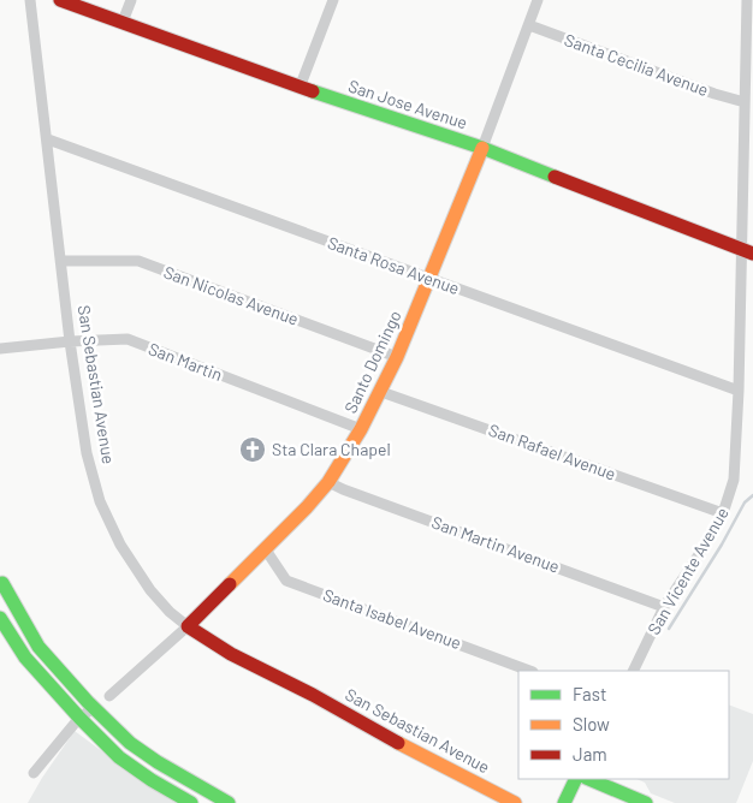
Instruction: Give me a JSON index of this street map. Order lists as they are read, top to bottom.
{
  "streets": {
    "street": [
      "Santa Cecilia Avenue",
      "San Jose Avenue",
      "Santa Rosa Avenue",
      "San Nicolas Avenue",
      "San Martin",
      "Santo Domingo",
      "San Sebastian Avenue",
      "San Rafael Avenue",
      "San Martin Avenue",
      "San Vicente Avenue",
      "Santa Isabel Avenue"
    ]
  },
  "crossings": [
    ["Santa Cecilia Avenue", "Santo Domingo"],
    ["Santa Cecilia Avenue", "San Vicente Avenue"],
    ["San Jose Avenue", "Santo Domingo"],
    ["San Jose Avenue", "San Vicente Avenue"],
    ["Santa Rosa Avenue", "Santo Domingo"],
    ["Santa Rosa Avenue", "San Sebastian Avenue"],
    ["Santa Rosa Avenue", "San Vicente Avenue"],
    ["San Nicolas Avenue", "Santo Domingo"],
    ["San Nicolas Avenue", "San Sebastian Avenue"],
    ["San Martin", "Santo Domingo"],
    ["San Martin", "San Sebastian Avenue"],
    ["Santo Domingo", "San Sebastian Avenue"],
    ["Santo Domingo", "San Rafael Avenue"],
    ["Santo Domingo", "San Martin Avenue"],
    ["Santo Domingo", "Santa Isabel Avenue"],
    ["San Rafael Avenue", "San Vicente Avenue"],
    ["San Martin Avenue", "San Vicente Avenue"]
  ],
  "places": {
    "church": ["Sta Clara Chapel"]
  },
  "legend": ["Fast", "Slow", "Jam"]
}
